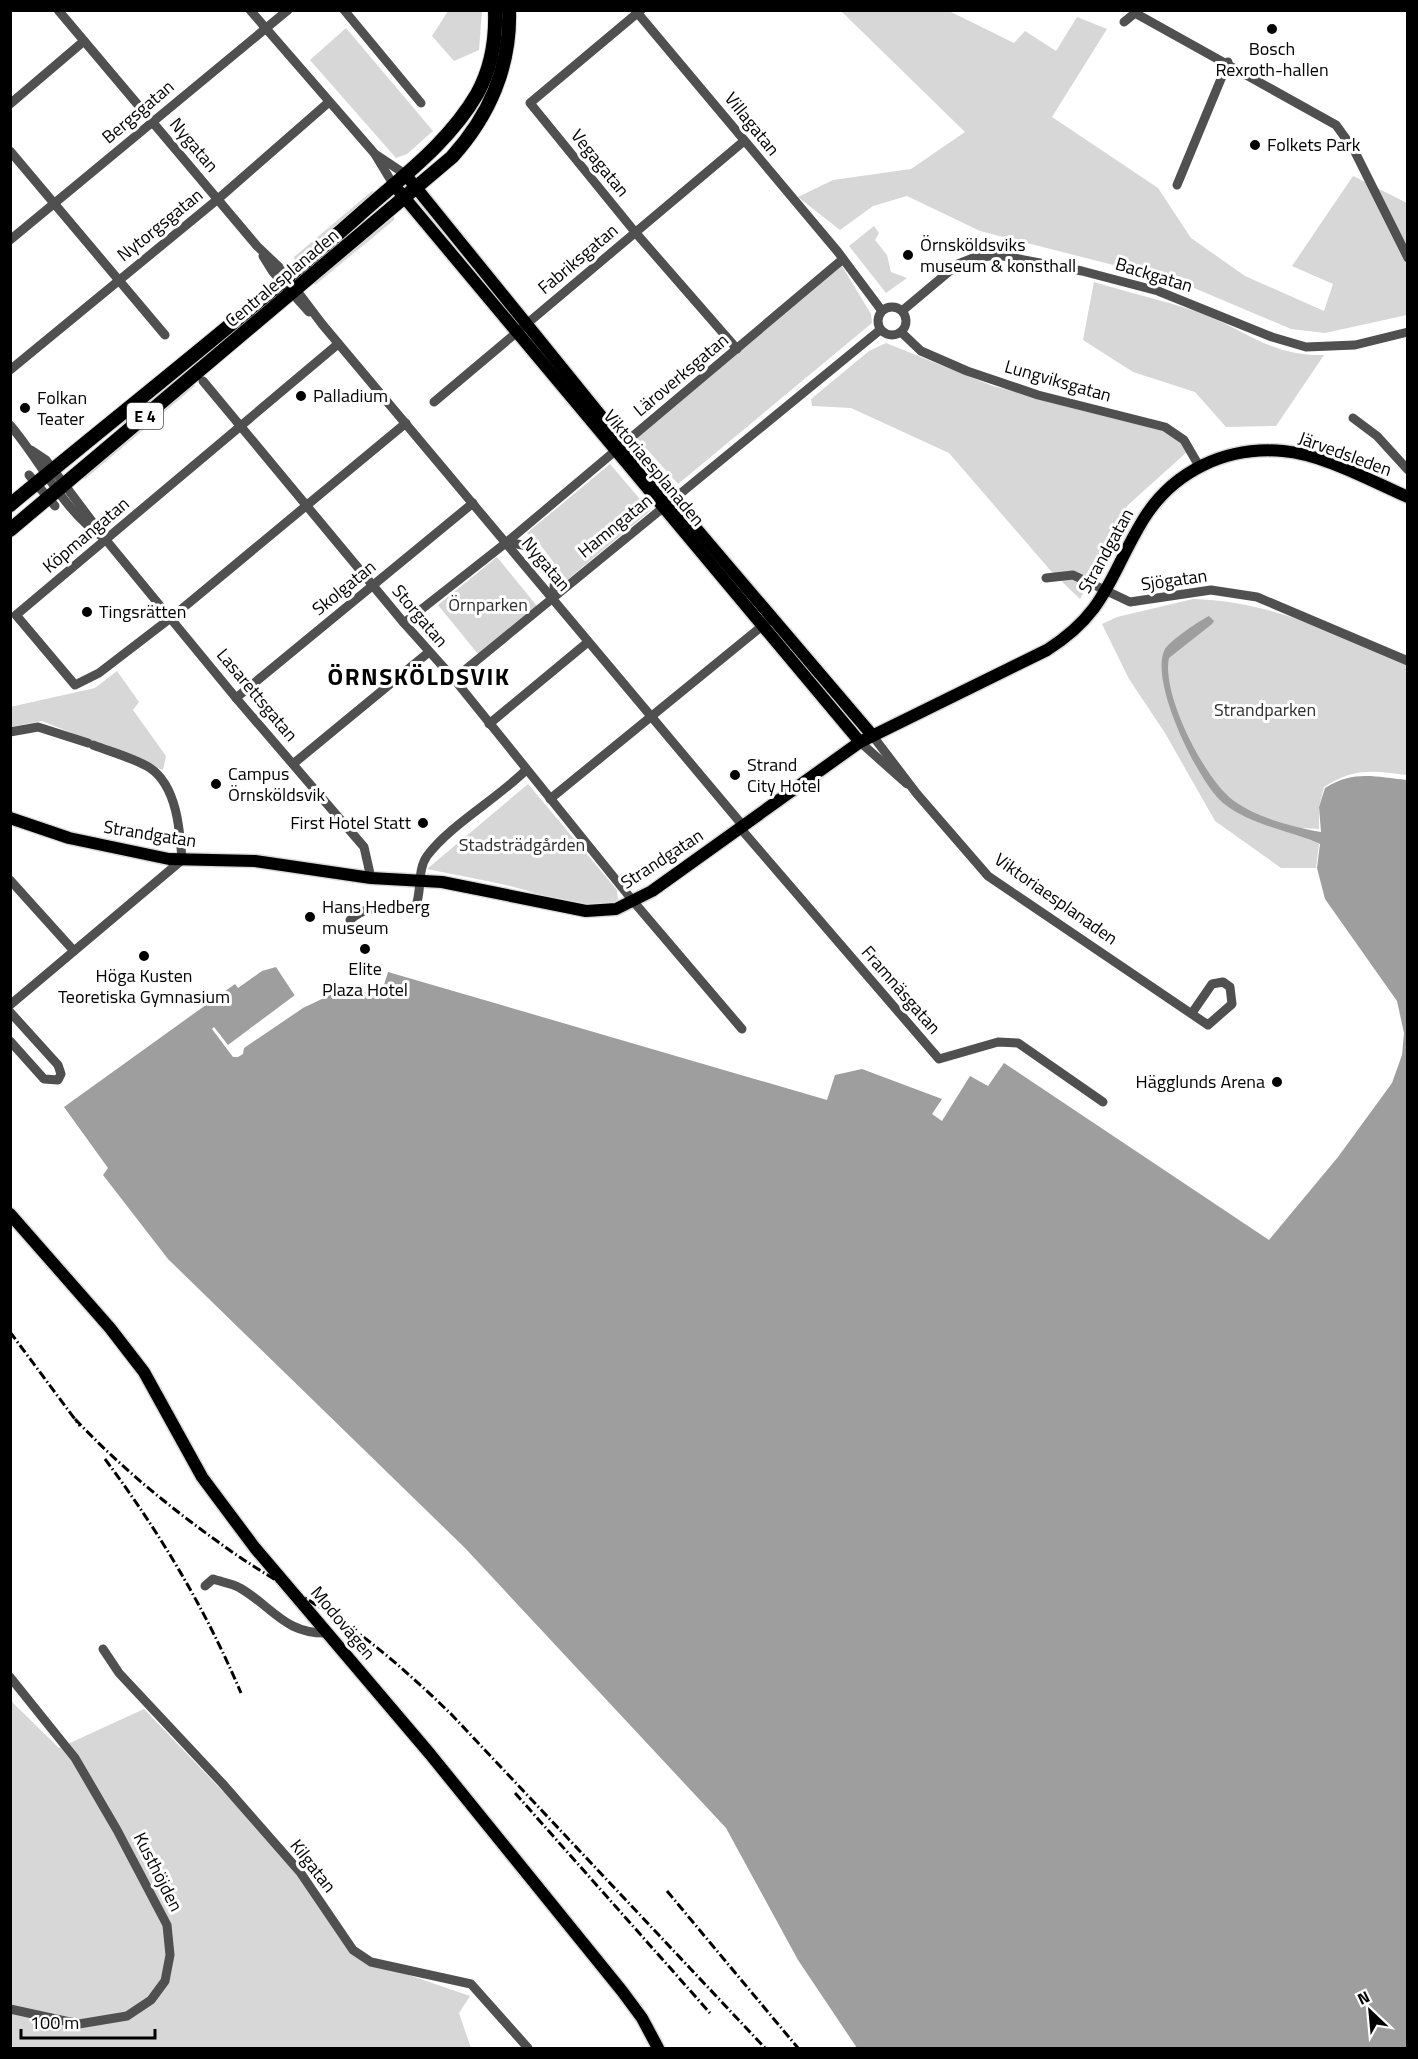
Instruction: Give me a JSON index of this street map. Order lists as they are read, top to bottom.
{
  "streets": {
    "highway": ["Centralesplanaden", "E 4"],
    "main road": [
      "Järvedsleden",
      "Viktoriaesplanaden",
      "Strandgatan",
      "Modovägen"
    ],
    "street": [
      "Bergsgatan",
      "Villagatan",
      "Nygatan",
      "Vegagatan",
      "Nytorgsgatan",
      "Fabriksgatan",
      "Backgatan",
      "Läroverksgatan",
      "Lungviksgatan",
      "Hamngatan",
      "Köpmangatan",
      "Sjögatan",
      "Skolgatan",
      "Storgatan",
      "Lasarettsgatan",
      "Framnäsgatan",
      "Kilgatan",
      "Kusthöjden"
    ]
  },
  "crossings": [
    ["Bergsgatan", "Nygatan"],
    ["Bergsgatan", "Viktoriaesplanaden"],
    ["Villagatan", "Vegagatan"],
    ["Villagatan", "Fabriksgatan"],
    ["Villagatan", "Läroverksgatan"],
    ["Nygatan", "Nytorgsgatan"],
    ["Nygatan", "Centralesplanaden"],
    ["Nygatan", "Läroverksgatan"],
    ["Nygatan", "Hamngatan"],
    ["Nygatan", "Köpmangatan"],
    ["Nygatan", "Strandgatan"],
    ["Nygatan", "Skolgatan"],
    ["Nygatan", "Framnäsgatan"],
    ["Vegagatan", "Fabriksgatan"],
    ["Vegagatan", "Läroverksgatan"],
    ["Nytorgsgatan", "Viktoriaesplanaden"],
    ["Fabriksgatan", "Viktoriaesplanaden"],
    ["Backgatan", "Lungviksgatan"],
    ["Backgatan", "Hamngatan"],
    ["Centralesplanaden", "Viktoriaesplanaden"],
    ["Centralesplanaden", "Lasarettsgatan"],
    ["Läroverksgatan", "Viktoriaesplanaden"],
    ["Läroverksgatan", "Storgatan"],
    ["Lungviksgatan", "Järvedsleden"],
    ["Lungviksgatan", "Hamngatan"],
    ["Lungviksgatan", "Strandgatan"],
    ["Järvedsleden", "Strandgatan"],
    ["Viktoriaesplanaden", "Hamngatan"],
    ["Viktoriaesplanaden", "Strandgatan"],
    ["Hamngatan", "Storgatan"],
    ["Köpmangatan", "Storgatan"],
    ["Köpmangatan", "Lasarettsgatan"],
    ["Strandgatan", "Sjögatan"],
    ["Strandgatan", "Storgatan"],
    ["Strandgatan", "Lasarettsgatan"],
    ["Strandgatan", "Framnäsgatan"],
    ["Skolgatan", "Storgatan"],
    ["Skolgatan", "Lasarettsgatan"]
  ],
  "districts": ["ÖRNSKÖLDSVIK"],
  "parks": ["Örnparken", "Strandparken", "Stadsträdgården"],
  "places": [
    "Bosch Rexroth-hallen",
    "Folkets Park",
    "Örnsköldsviks museum & konsthall",
    "Palladium",
    "Folkan Teater",
    "Tingsrätten",
    "Strand City Hotel",
    "Campus Örnsköldsvik",
    "First Hotel Statt",
    "Hans Hedberg museum",
    "Elite Plaza Hotel",
    "Höga Kusten Teoretiska Gymnasium",
    "Hägglunds Arena"
  ],
  "scale_bar": "100 m",
  "north": "top left"
}
